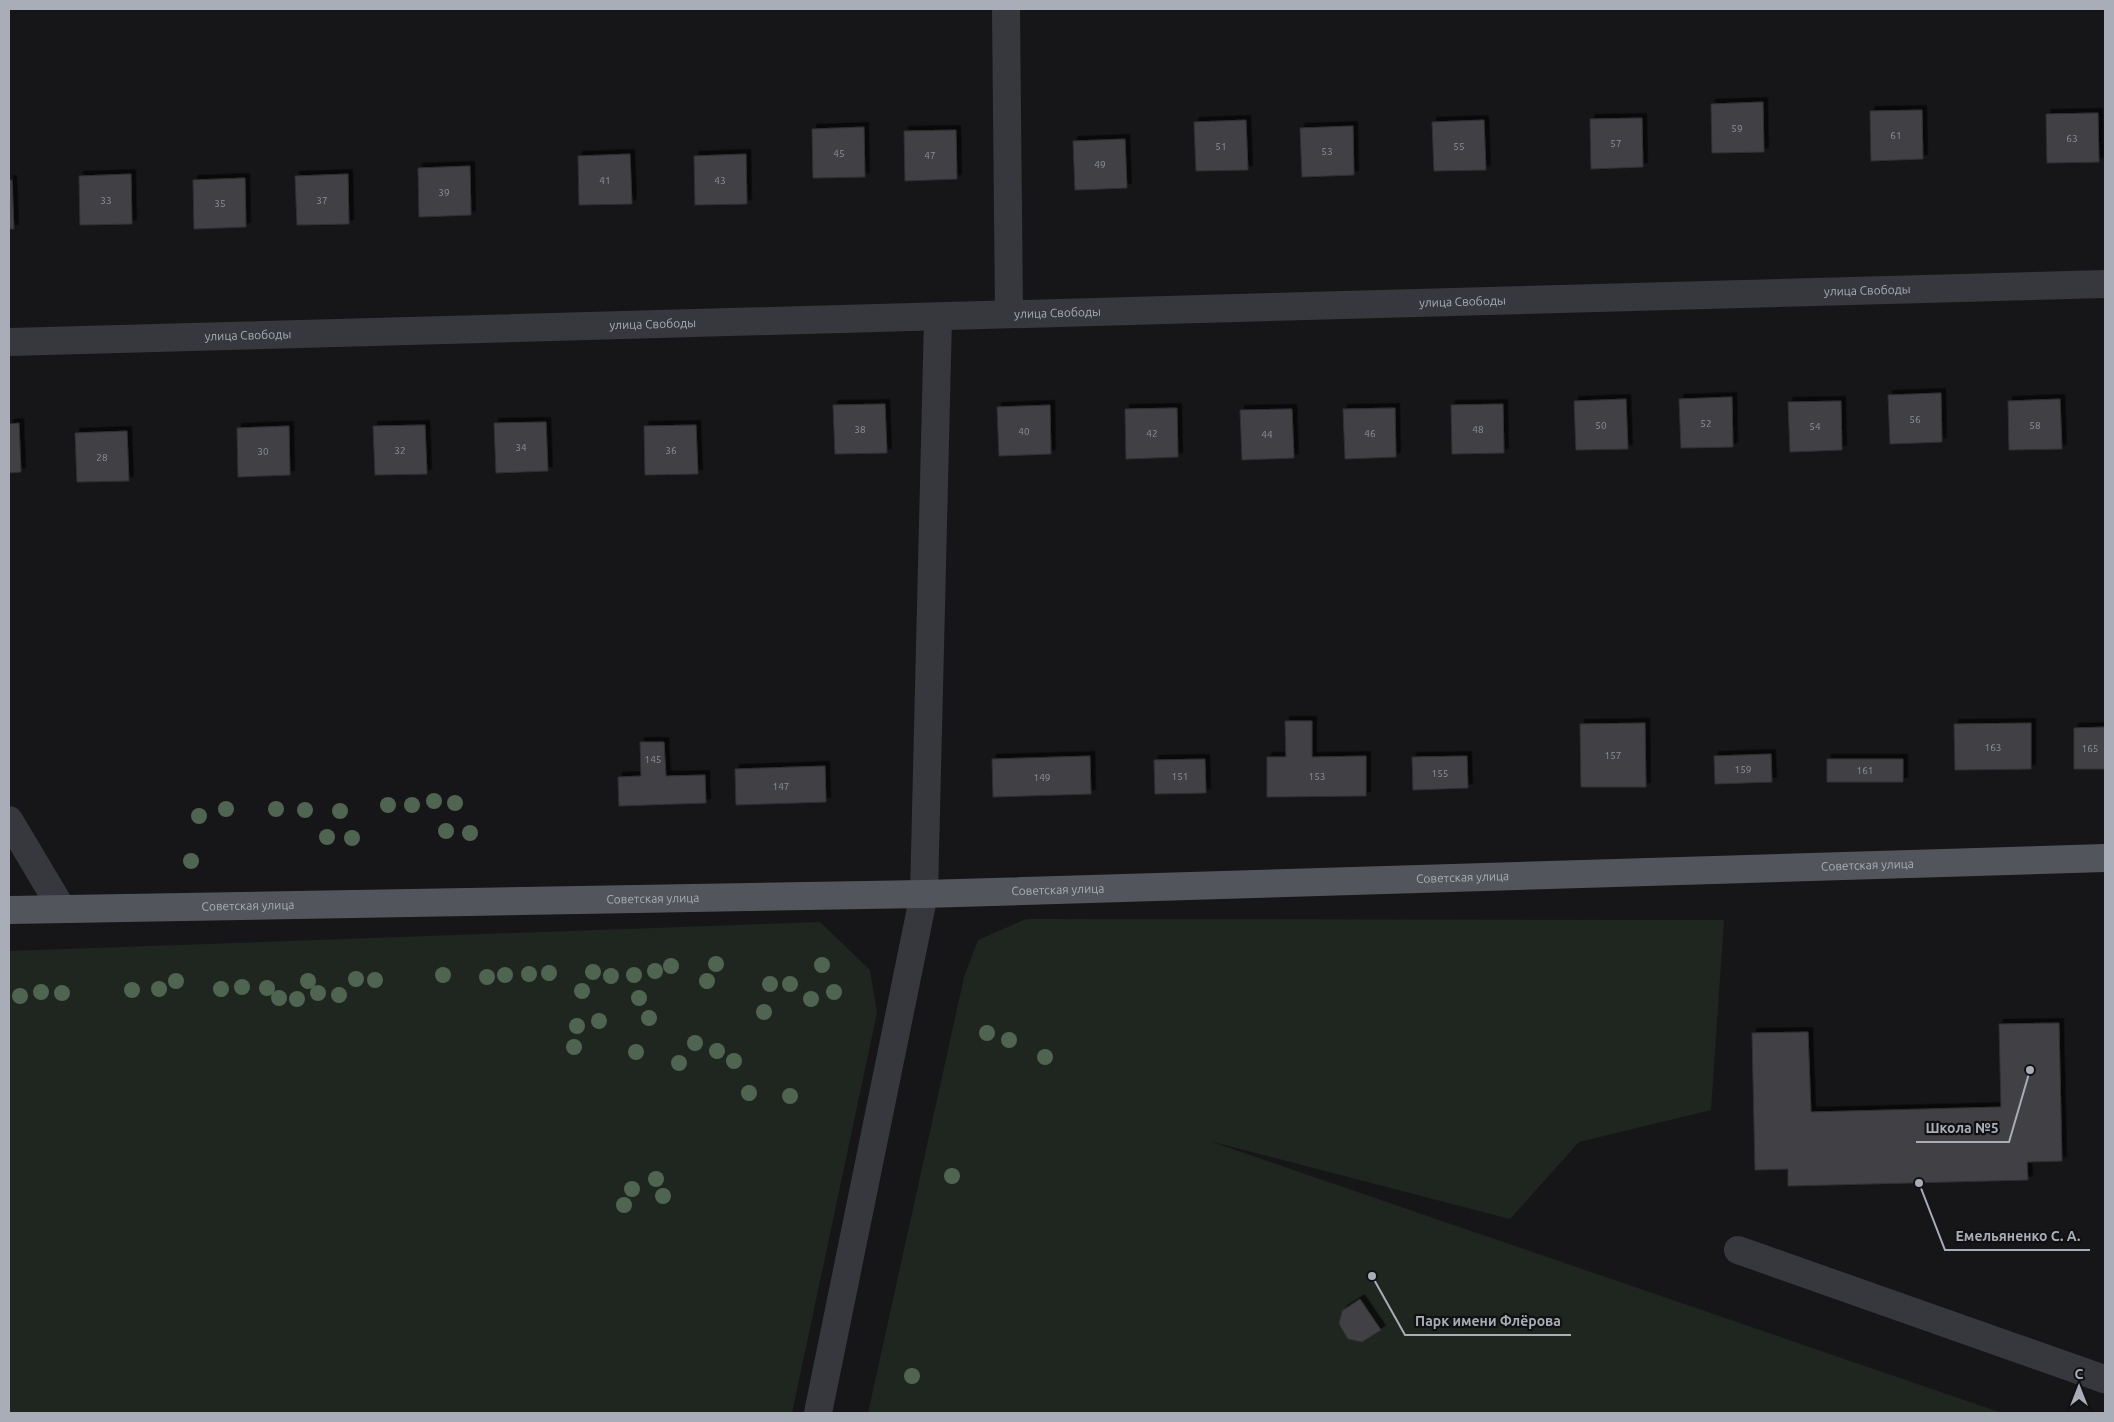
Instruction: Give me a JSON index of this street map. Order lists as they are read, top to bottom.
{
  "streets": {
    "main road": ["Советская улица"],
    "street": ["улица Свободы"]
  },
  "places": ["Школа №5", "Емельяненко С. А.", "Парк имени Флёрова"],
  "house_numbers": [
    "59",
    "61",
    "63",
    "57",
    "51",
    "55",
    "53",
    "45",
    "47",
    "49",
    "41",
    "43",
    "39",
    "33",
    "37",
    "35",
    "56",
    "52",
    "50",
    "58",
    "54",
    "38",
    "48",
    "40",
    "42",
    "46",
    "44",
    "34",
    "32",
    "36",
    "30",
    "28",
    "163",
    "165",
    "157",
    "145",
    "159",
    "161",
    "155",
    "151",
    "153",
    "149",
    "147"
  ],
  "north": "top"
}
